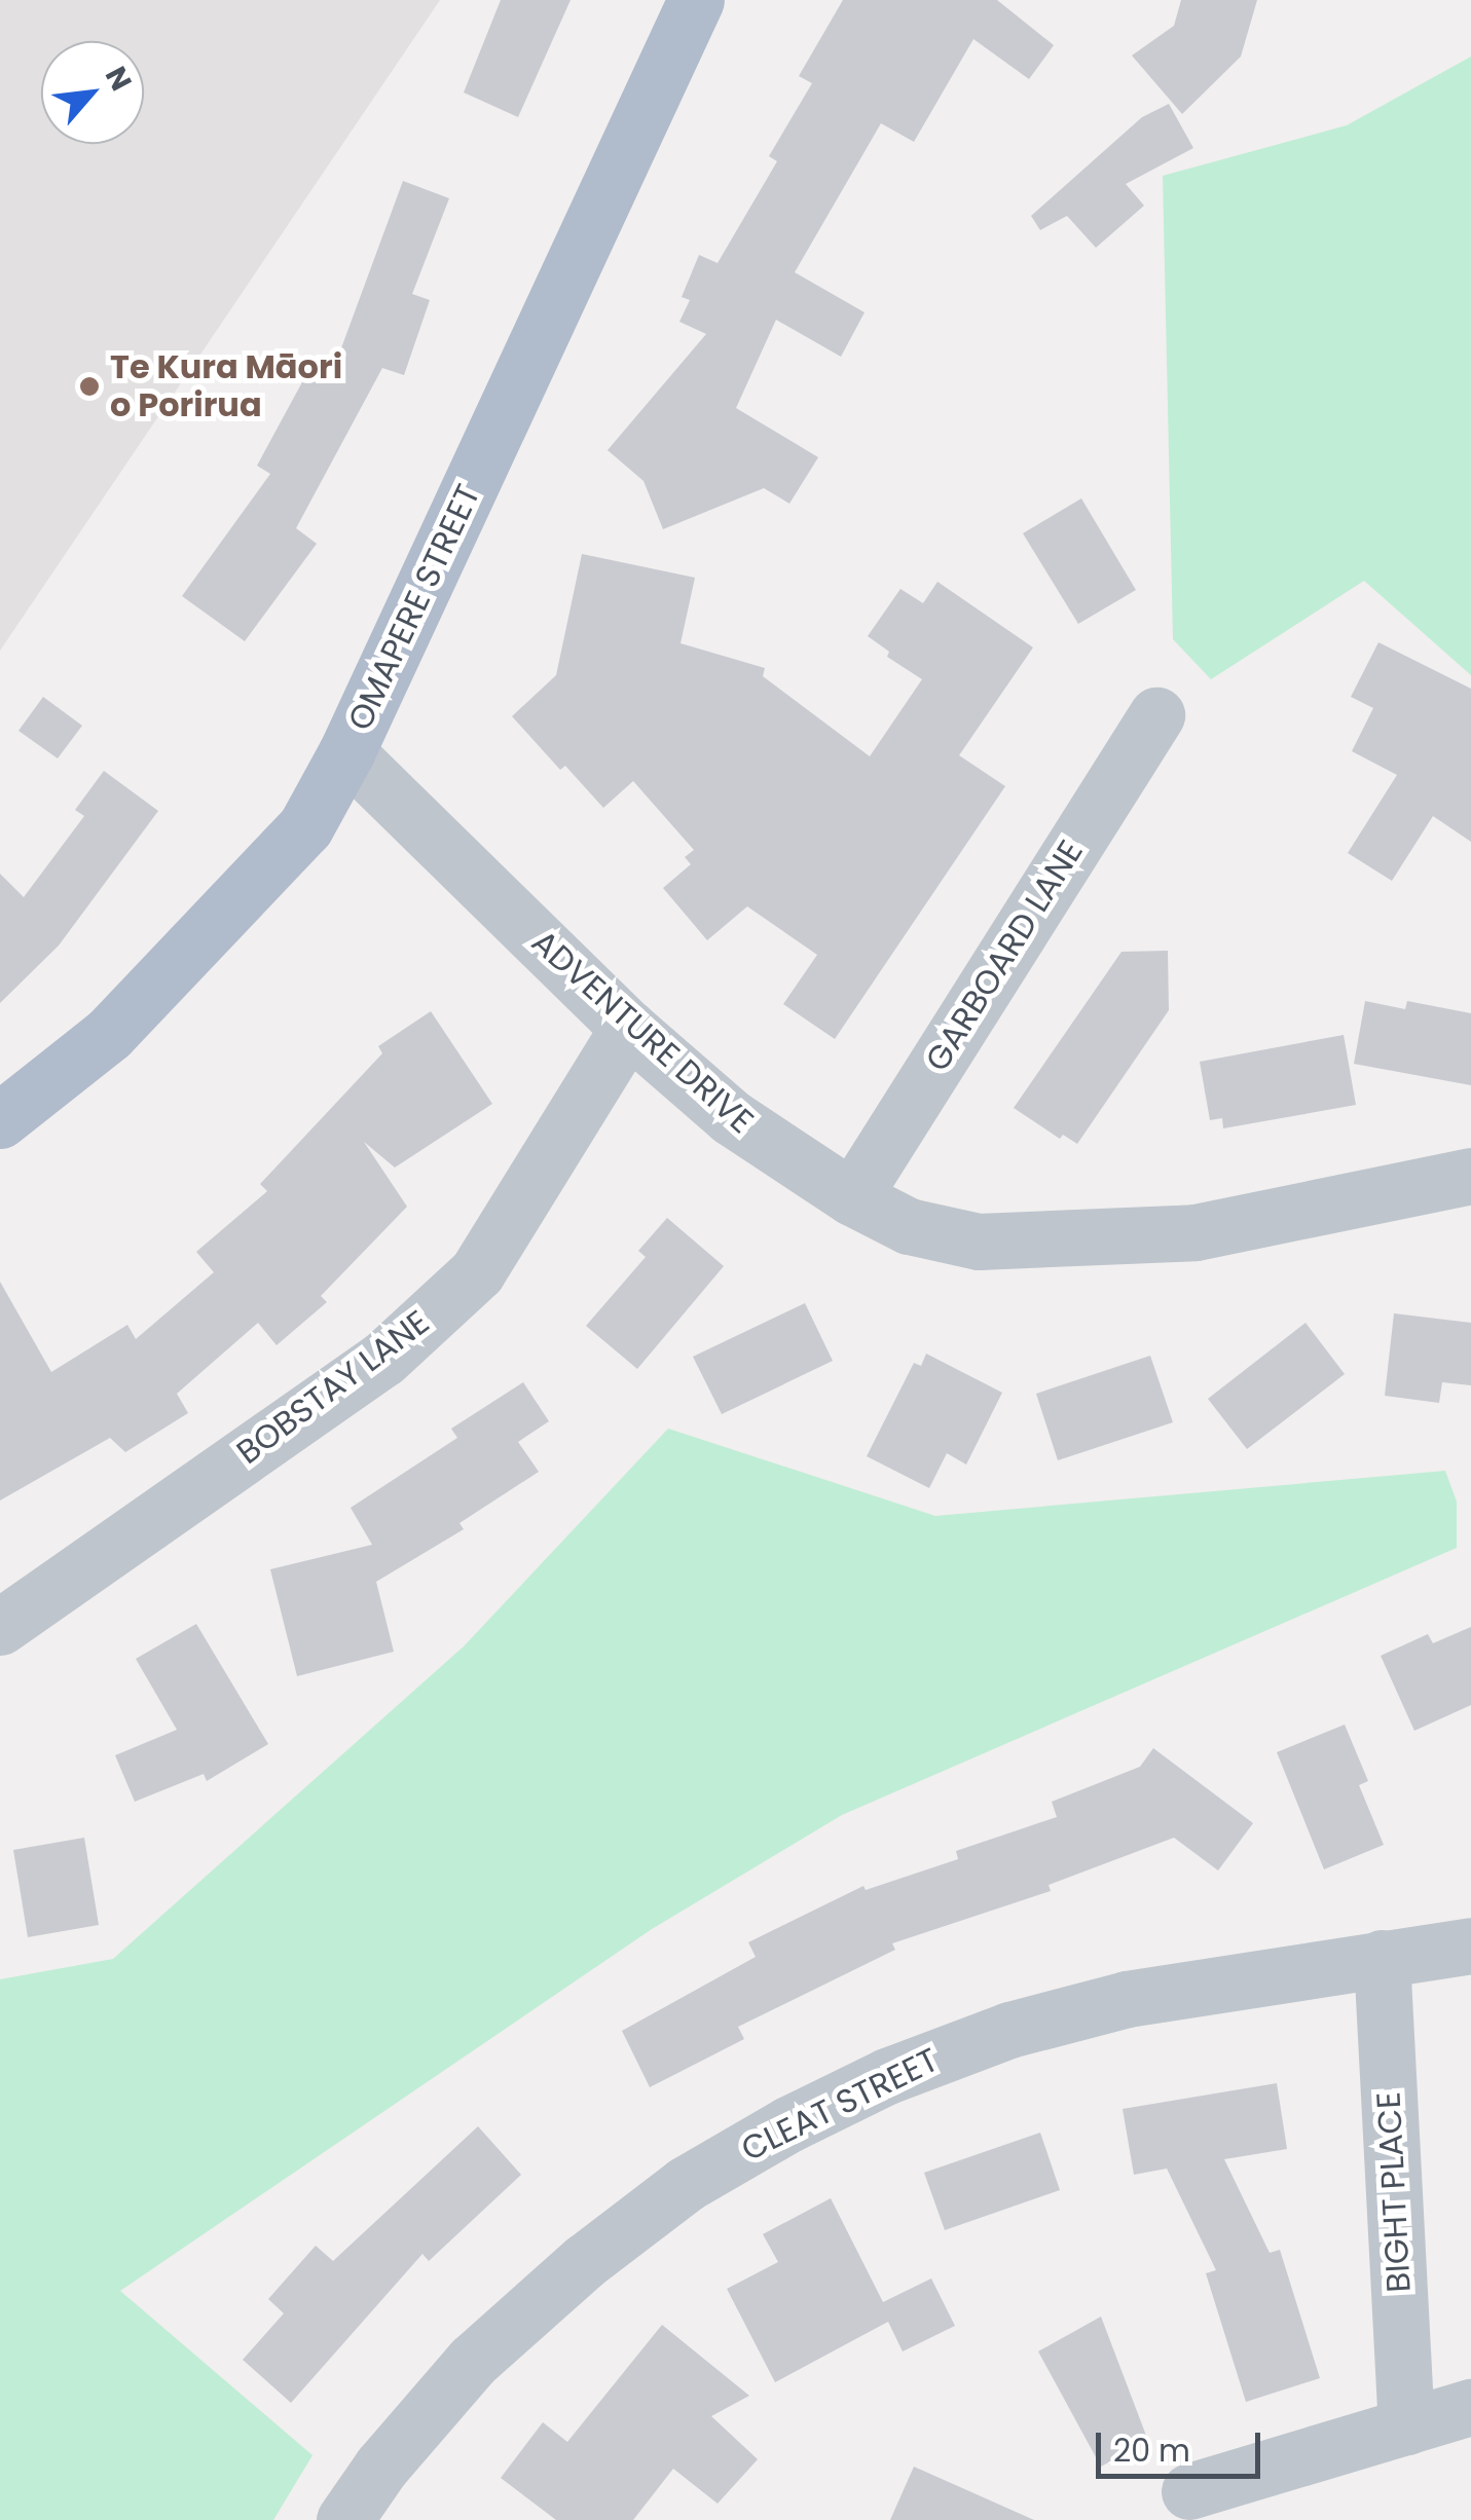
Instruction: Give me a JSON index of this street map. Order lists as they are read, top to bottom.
{
  "streets": {
    "main road": ["OMAPERE STREET"],
    "street": [
      "GARBOARD LANE",
      "ADVENTURE DRIVE",
      "BOBSTAY LANE",
      "CLEAT STREET",
      "BIGHT PLACE"
    ]
  },
  "crossings": [
    ["OMAPERE STREET", "ADVENTURE DRIVE"],
    ["GARBOARD LANE", "ADVENTURE DRIVE"],
    ["ADVENTURE DRIVE", "BOBSTAY LANE"],
    ["CLEAT STREET", "BIGHT PLACE"]
  ],
  "places": ["Te Kura Māori o Porirua"],
  "scale_bar": "20 m",
  "north": "top right"
}
